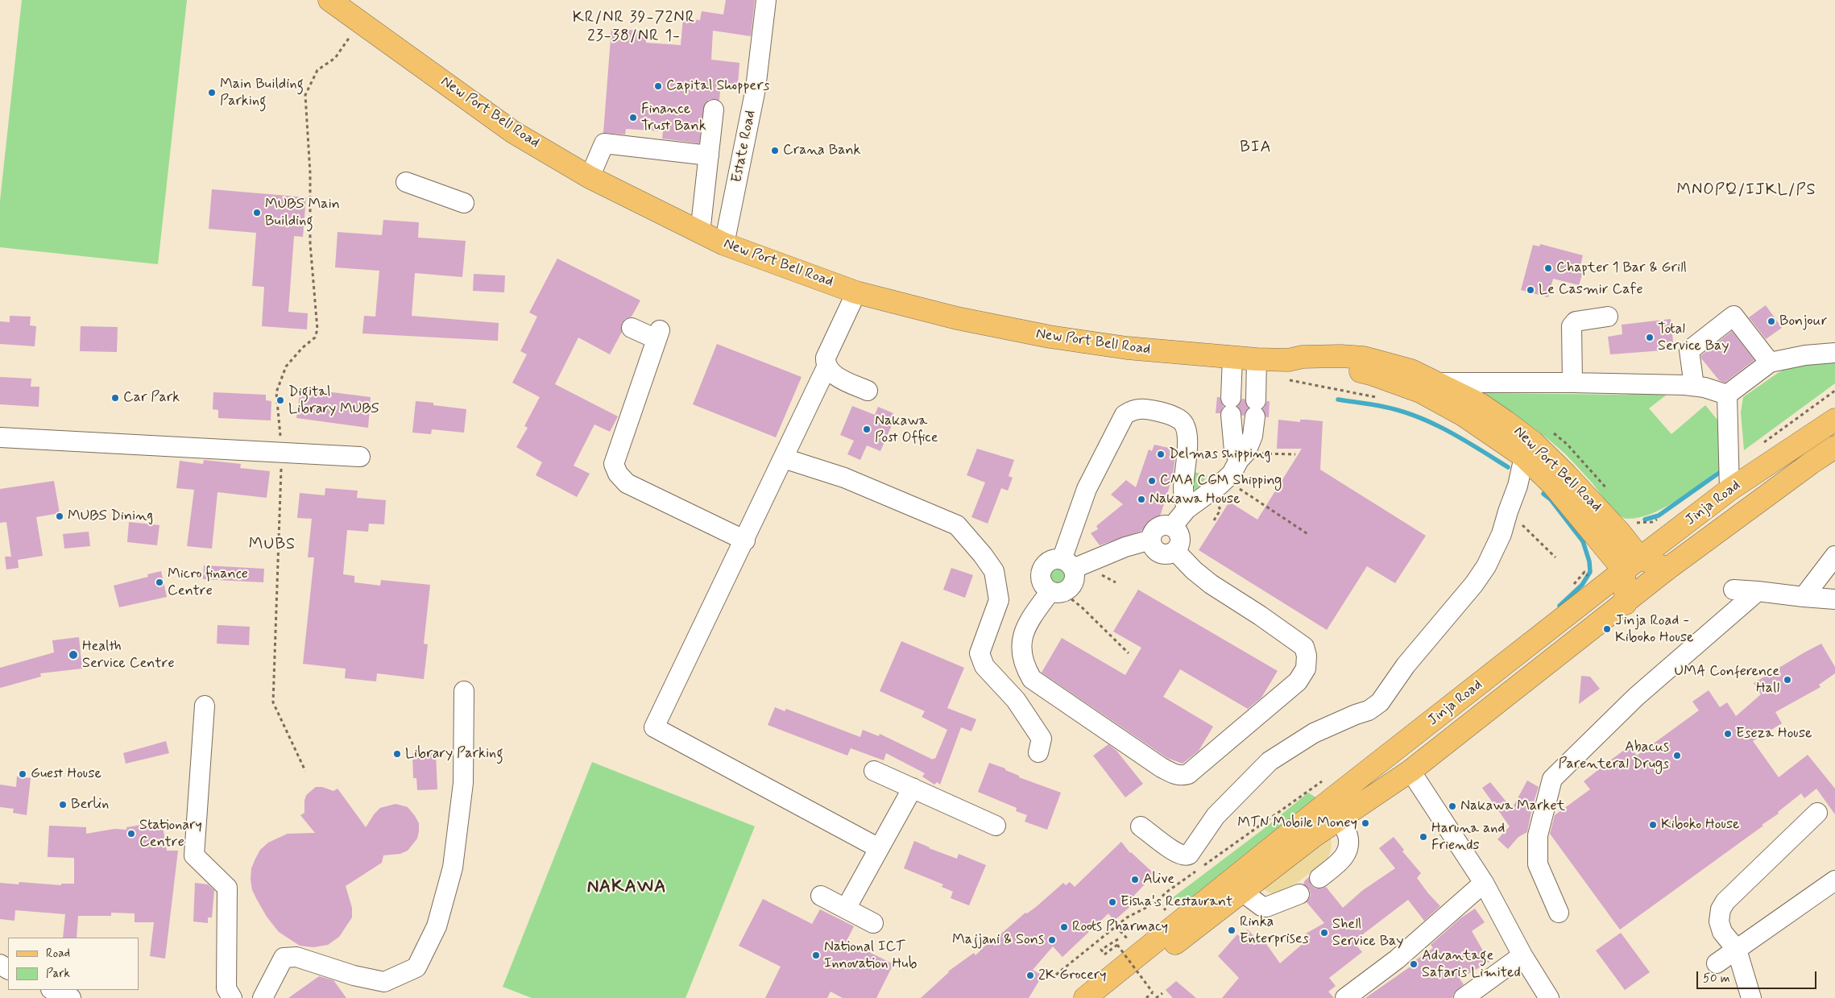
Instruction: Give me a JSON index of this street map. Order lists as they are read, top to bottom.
{
  "streets": {
    "main road": ["New Port Bell Road", "Jinja Road"],
    "street": ["Estate Road"]
  },
  "crossings": [
    ["New Port Bell Road", "Estate Road"],
    ["New Port Bell Road", "Jinja Road"]
  ],
  "districts": [
    "KR/NR 39-72NR 23-38/NR 1-",
    "BIA",
    "MNOPQ/IJKL/PS",
    "MUBS",
    "NAKAWA"
  ],
  "places": [
    "Capital Shoppers",
    "Main Building Parking",
    "Finance Trust Bank",
    "Crana Bank",
    "MUBS Main Building",
    "Chapter 1 Bar & Grill",
    "Le Casmir Cafe",
    "Bonjour",
    "Total Service Bay",
    "Car Park",
    "Digital Library MUBS",
    "Nakawa Post Office",
    "Delmas shipping",
    "CMA CGM Shipping",
    "Nakawa House",
    "MUBS Dining",
    "Micro finance Centre",
    "Jinja Road - Kiboko House",
    "Health Service Centre",
    "UMA Conference Hall",
    "Eseza House",
    "Library Parking",
    "Abacus Parenteral Drugs",
    "Guest House",
    "Berlin",
    "Nakawa Market",
    "MTN Mobile Money",
    "Kiboko House",
    "Stationary Centre",
    "Haruna and Friends",
    "Alive",
    "Eisha's Restaurant",
    "Roots Pharmacy",
    "Rinka Enterprises",
    "Shell Service Bay",
    "Majjani & Sons",
    "National ICT Innovation Hub",
    "Advantage Safaris Limited",
    "2K Grocery"
  ],
  "legend": ["Road", "Park"],
  "scale_bar": "50 m"
}
